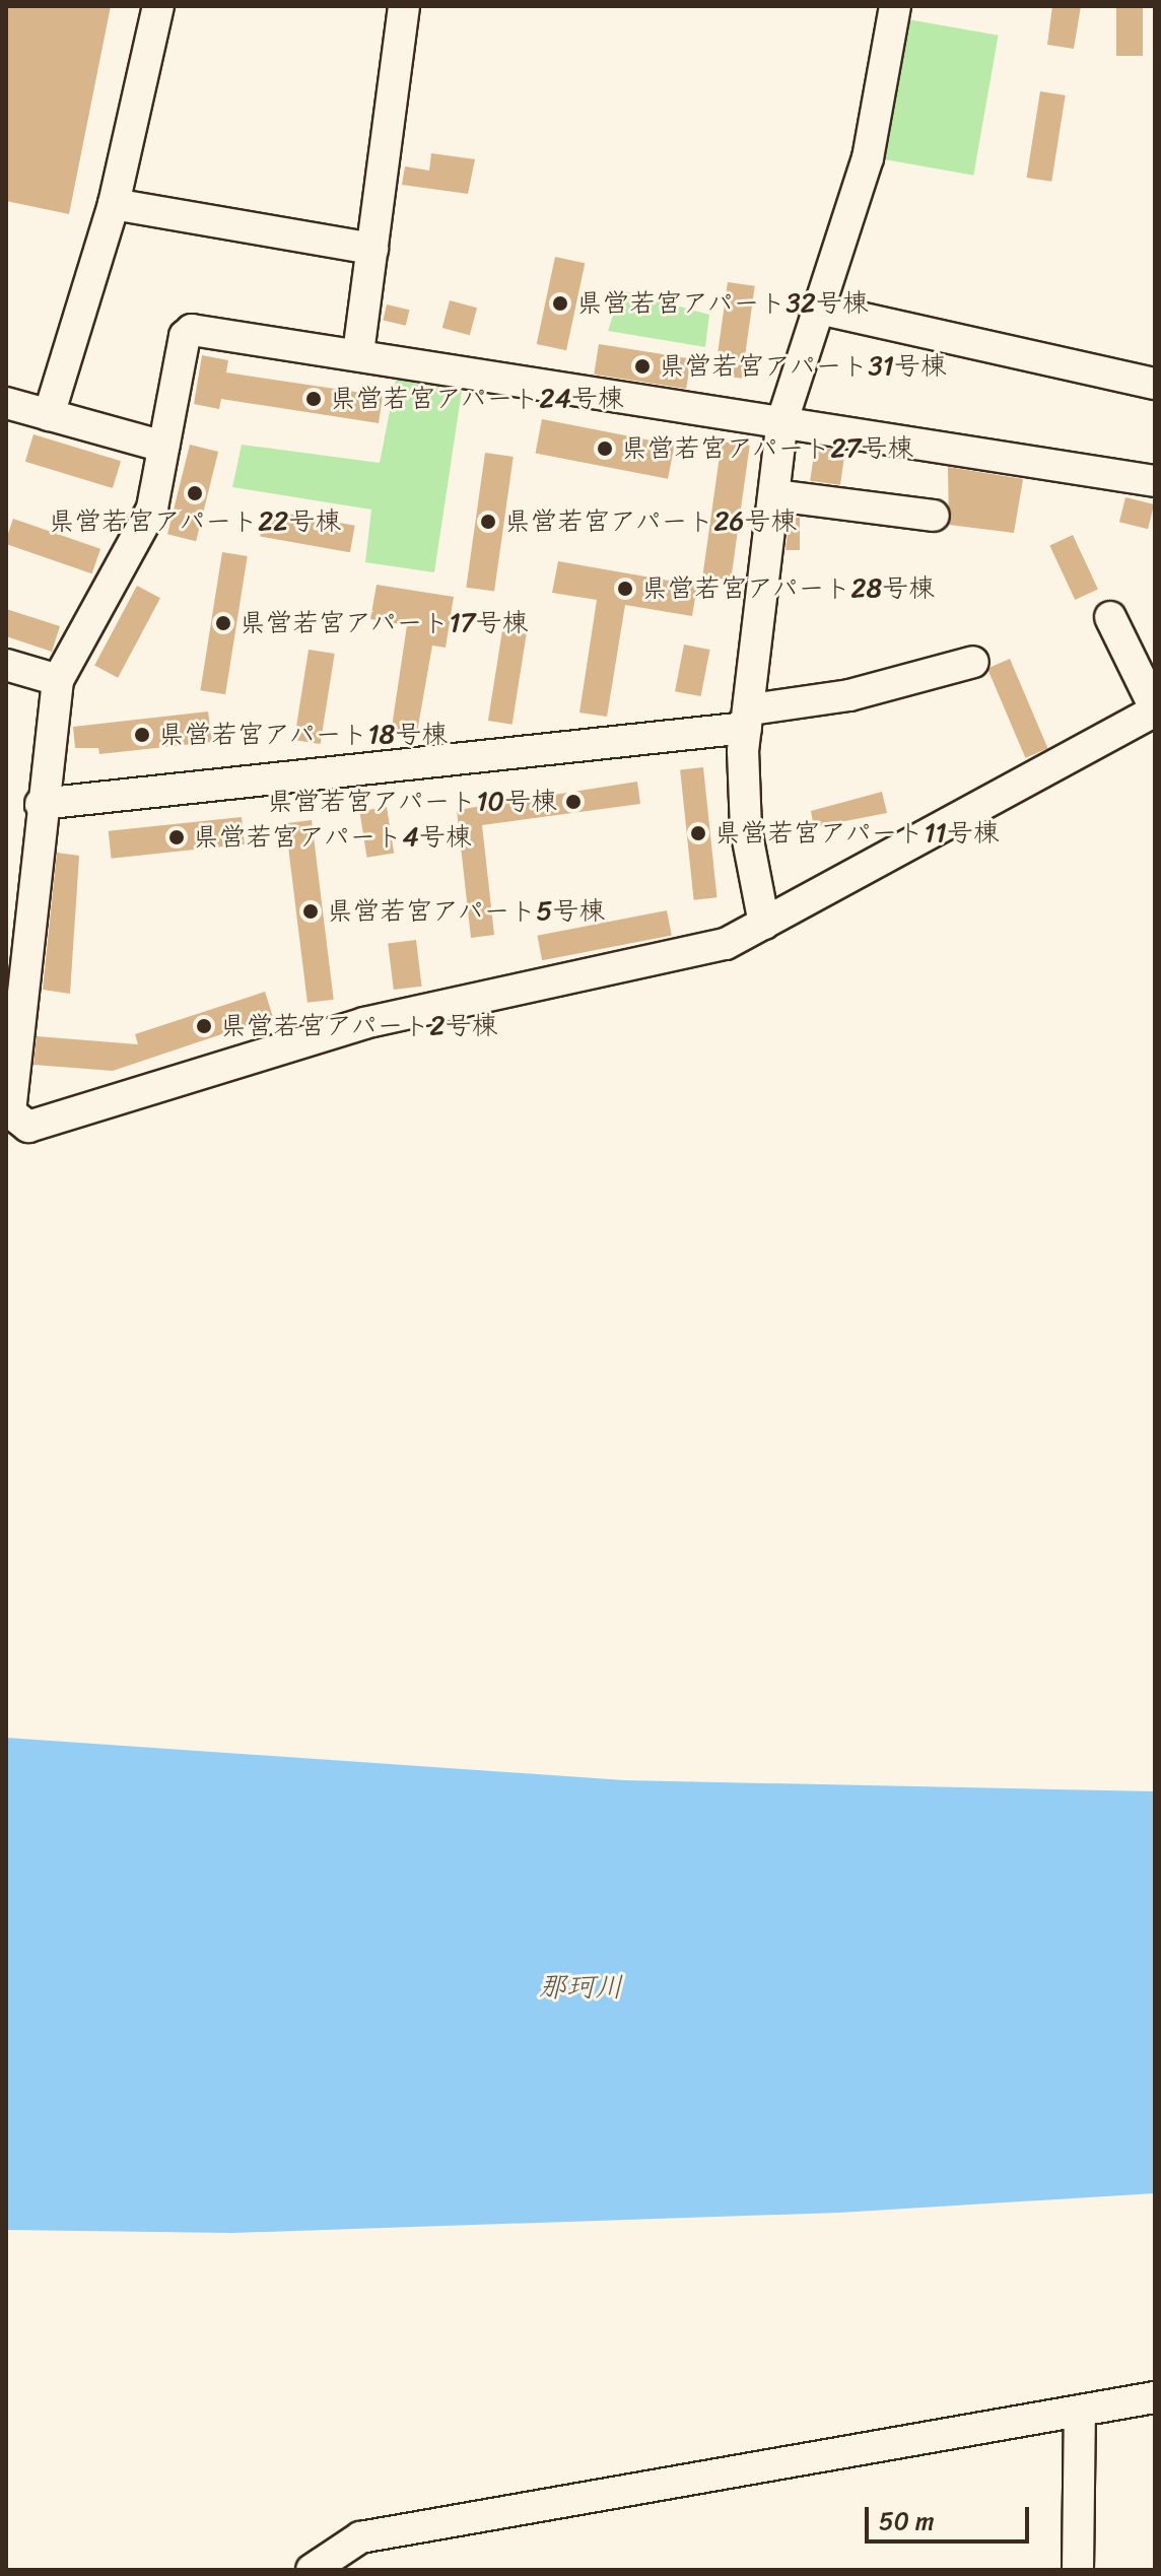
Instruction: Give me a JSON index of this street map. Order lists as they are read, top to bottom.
{
  "water": ["那珂川"],
  "places": [
    "県営若宮アパート32号棟",
    "県営若宮アパート31号棟",
    "県営若宮アパート24号棟",
    "県営若宮アパート27号棟",
    "県営若宮アパート22号棟",
    "県営若宮アパート26号棟",
    "県営若宮アパート28号棟",
    "県営若宮アパート17号棟",
    "県営若宮アパート18号棟",
    "県営若宮アパート10号棟",
    "県営若宮アパート11号棟",
    "県営若宮アパート4号棟",
    "県営若宮アパート5号棟",
    "県営若宮アパート2号棟"
  ],
  "scale_bar": "50 m"
}
